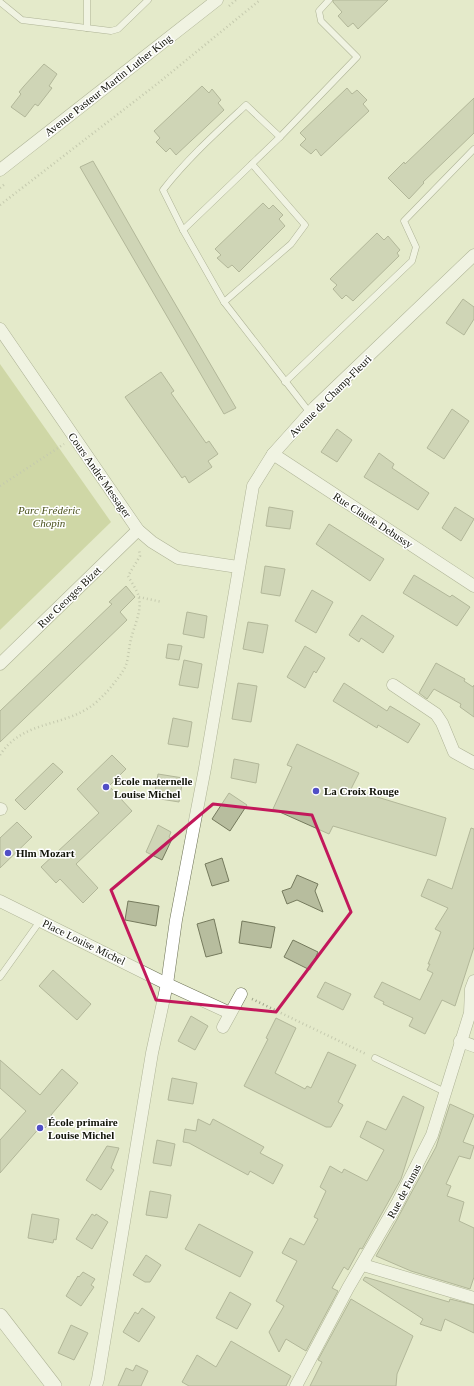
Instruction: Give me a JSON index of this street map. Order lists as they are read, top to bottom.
{
  "streets": {
    "street": [
      "Avenue Pasteur Martin Luther King",
      "Avenue de Champ-Fleuri",
      "Cours André Messager",
      "Rue Claude Debussy",
      "Rue Georges Bizet",
      "Place Louise Michel",
      "Rue de Funas"
    ]
  },
  "crossings": [
    ["Avenue de Champ-Fleuri", "Cours André Messager"],
    ["Avenue de Champ-Fleuri", "Rue Claude Debussy"],
    ["Avenue de Champ-Fleuri", "Place Louise Michel"],
    ["Cours André Messager", "Rue Georges Bizet"]
  ],
  "parks": ["Parc Frédéric Chopin"],
  "places": [
    "École maternelle Louise Michel",
    "La Croix Rouge",
    "Hlm Mozart",
    "École primaire Louise Michel"
  ]
}
